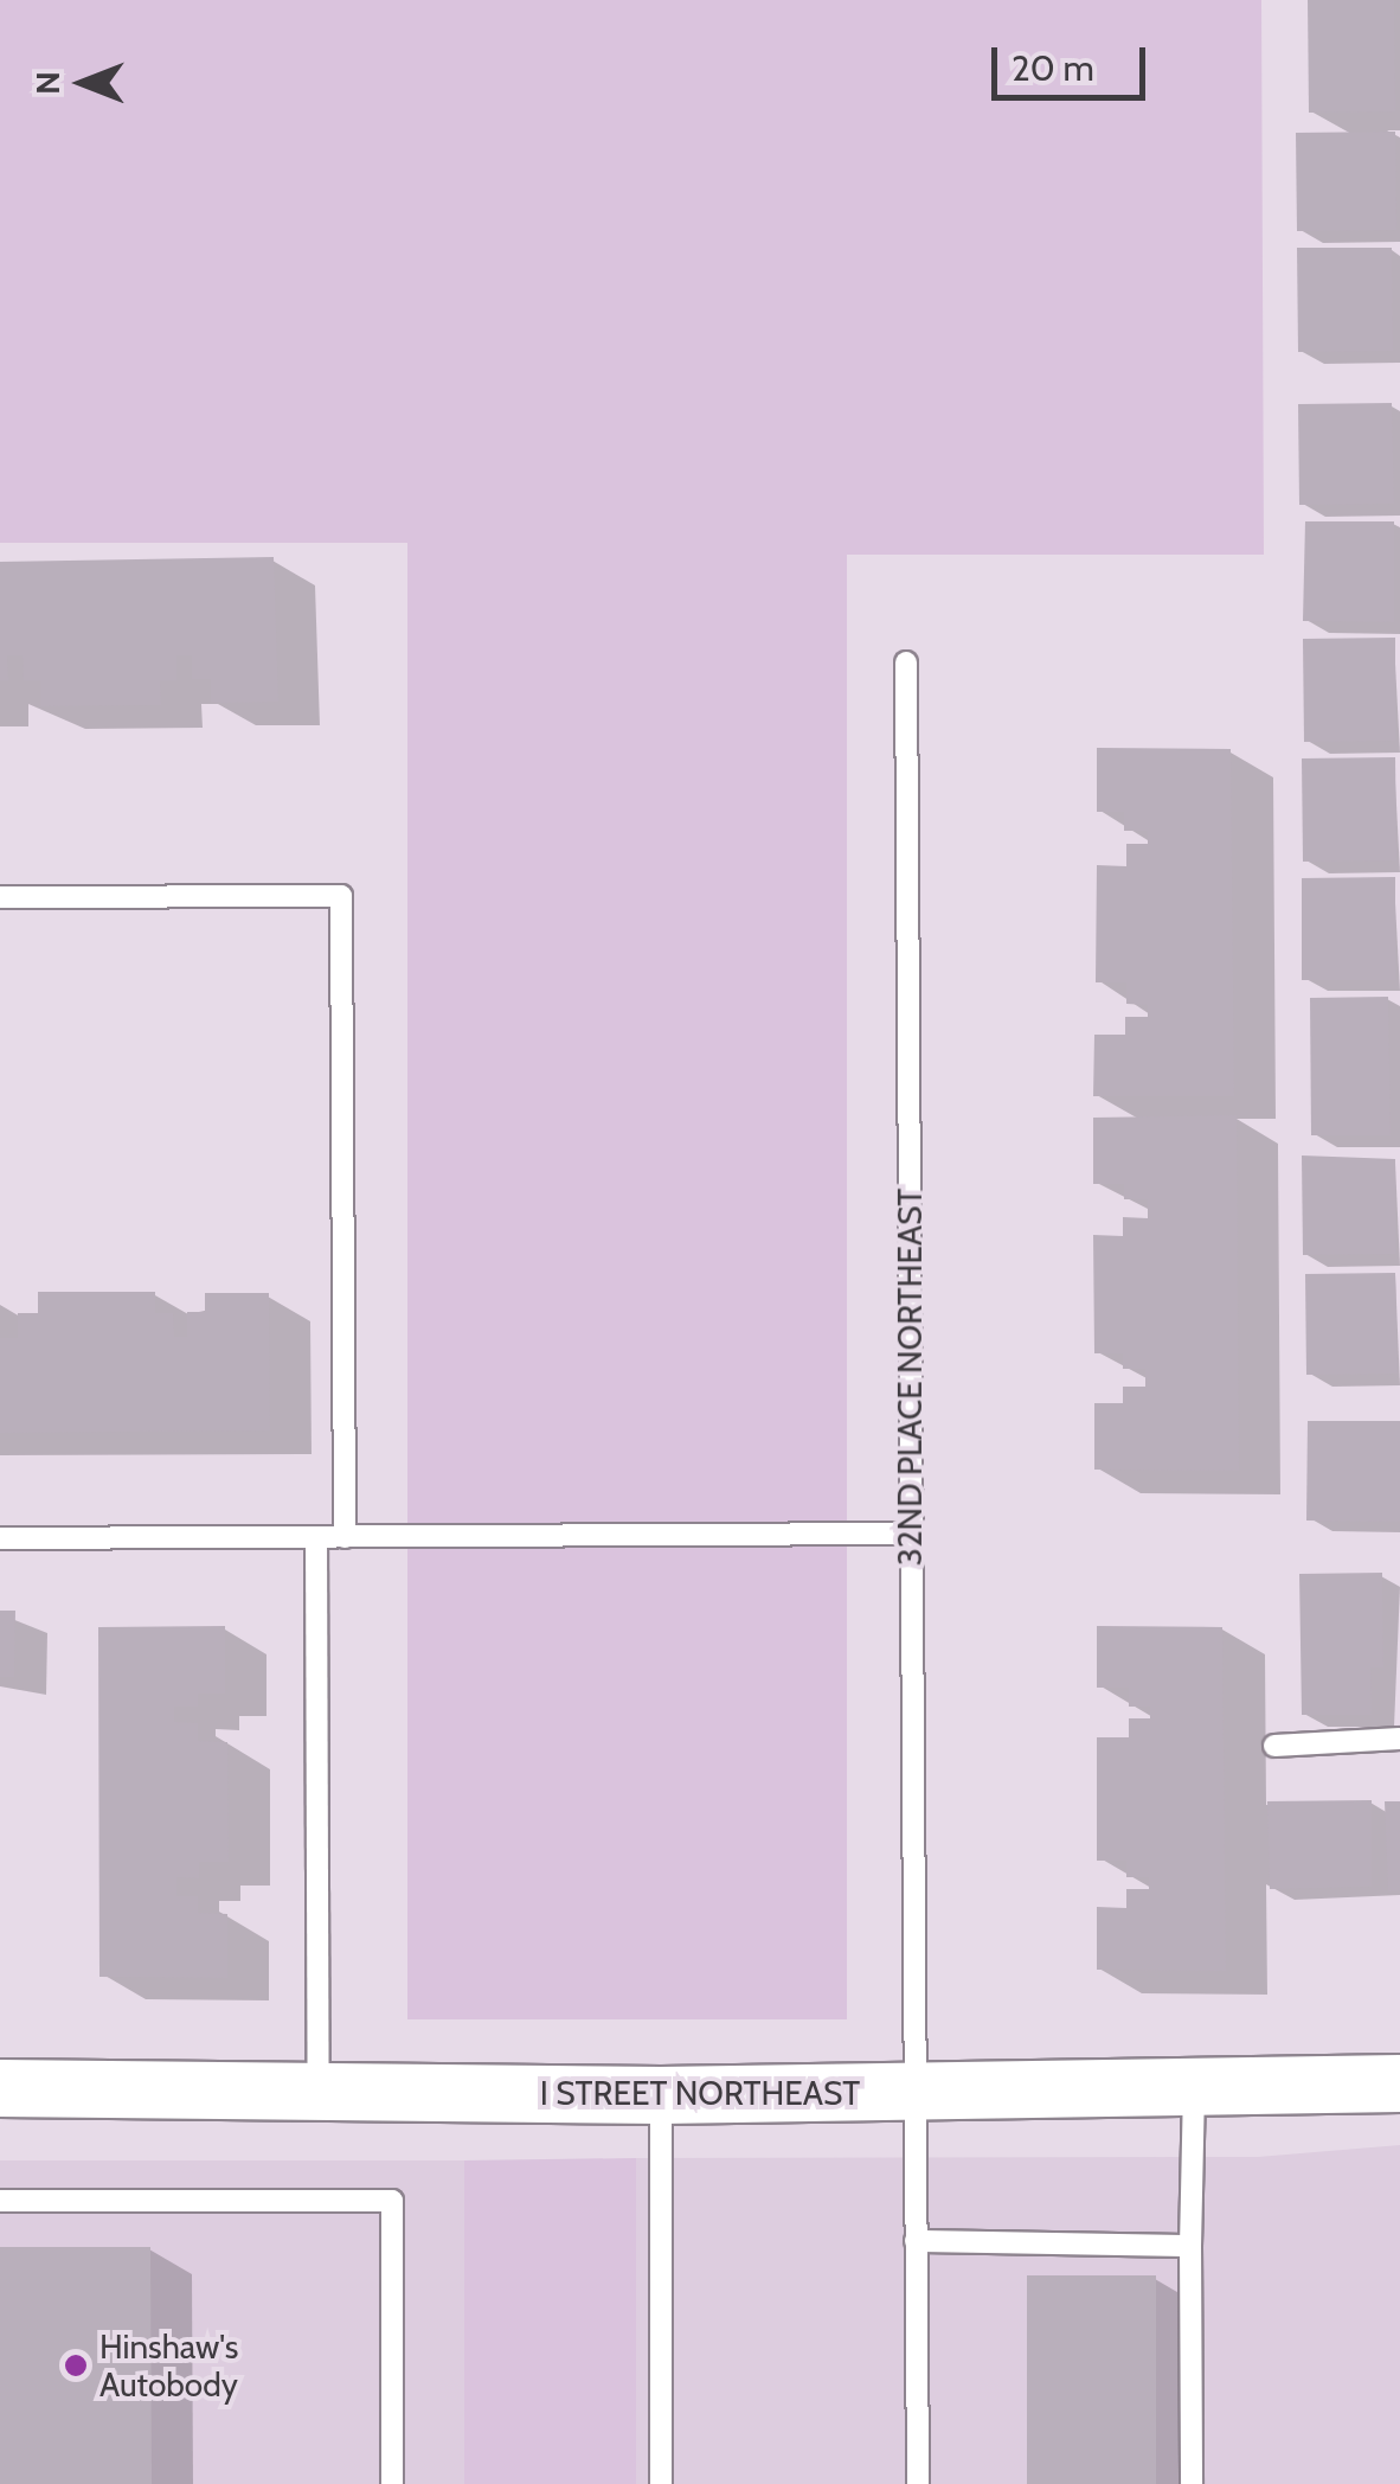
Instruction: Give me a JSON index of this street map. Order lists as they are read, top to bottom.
{
  "streets": {
    "street": ["I STREET NORTHEAST"],
    "lane": ["32ND PLACE NORTHEAST"]
  },
  "crossings": [
    ["32ND PLACE NORTHEAST", "I STREET NORTHEAST"]
  ],
  "places": ["Hinshaw's Autobody"],
  "scale_bar": "20 m",
  "north": "left"
}
